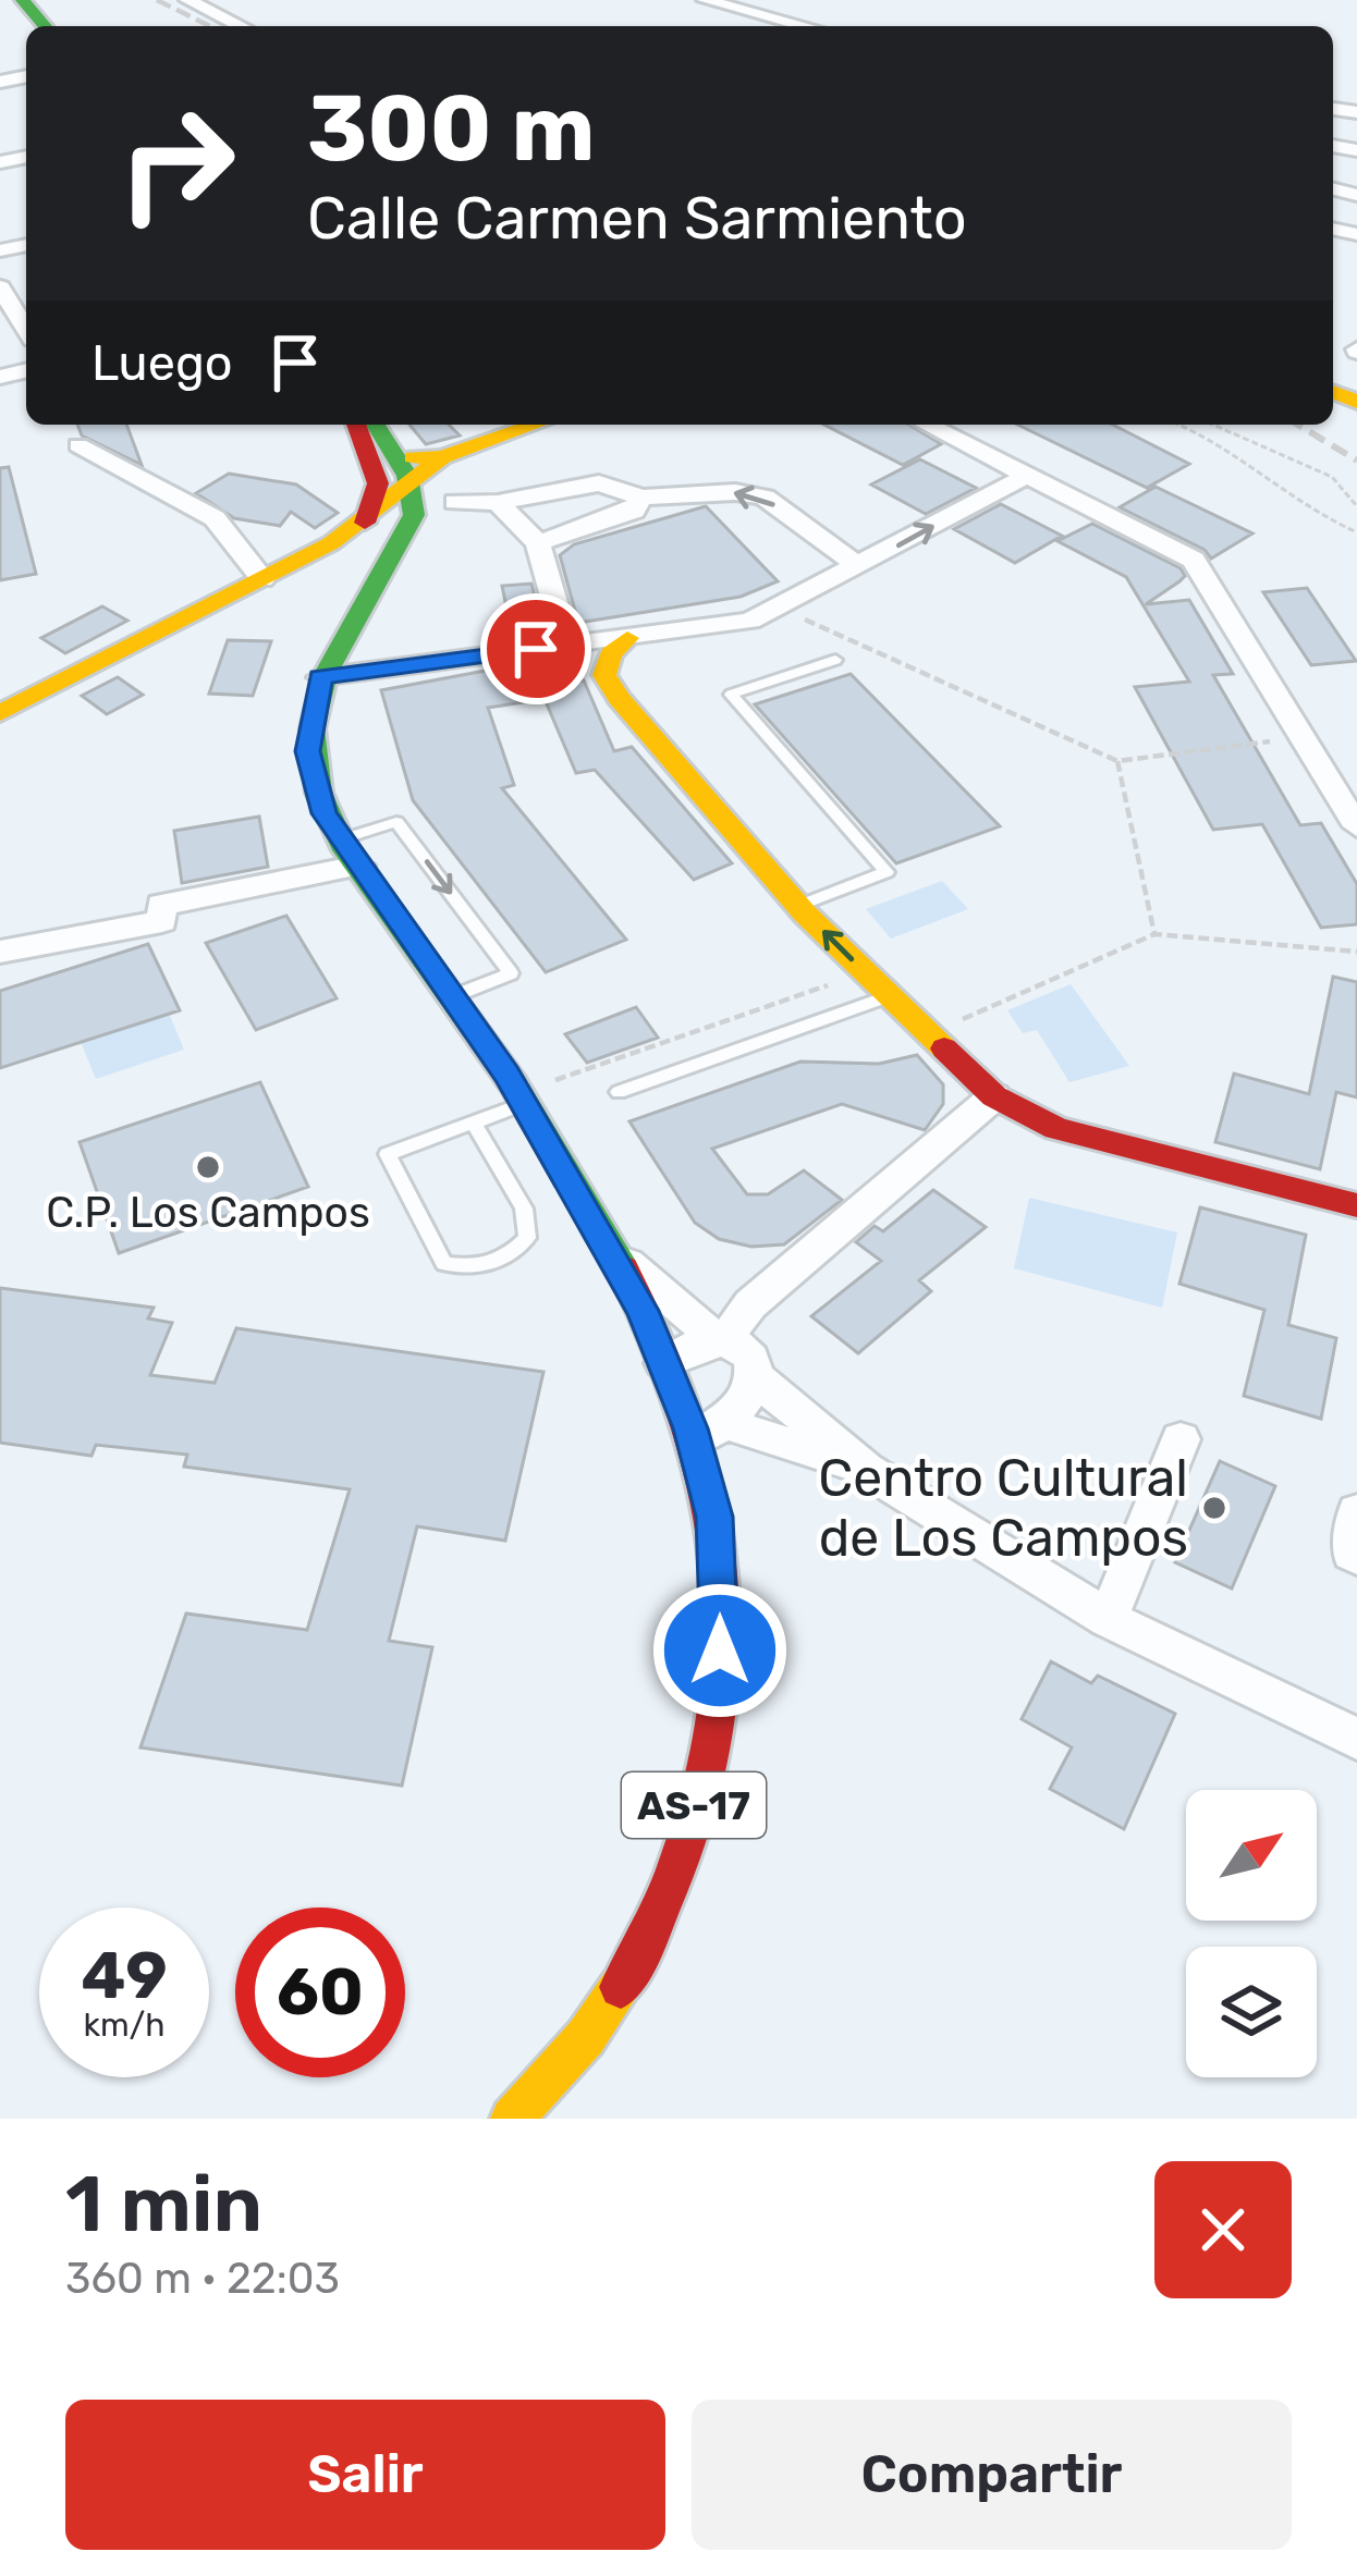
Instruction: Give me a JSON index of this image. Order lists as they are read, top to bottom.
{
  "streets": {
    "main road": ["AS-17"]
  },
  "places": ["C.P. Los Campos", "Centro Cultural de Los Campos"],
  "north": "top right",
  "page": {
    "turn": ["300 m", "Calle Carmen Sarmiento"],
    "then": "Luego",
    "speed": "49 km/h",
    "limit": "60",
    "heading": ["1 min", "360 m · 22:03"],
    "buttons": ["Salir", "Compartir"]
  }
}
